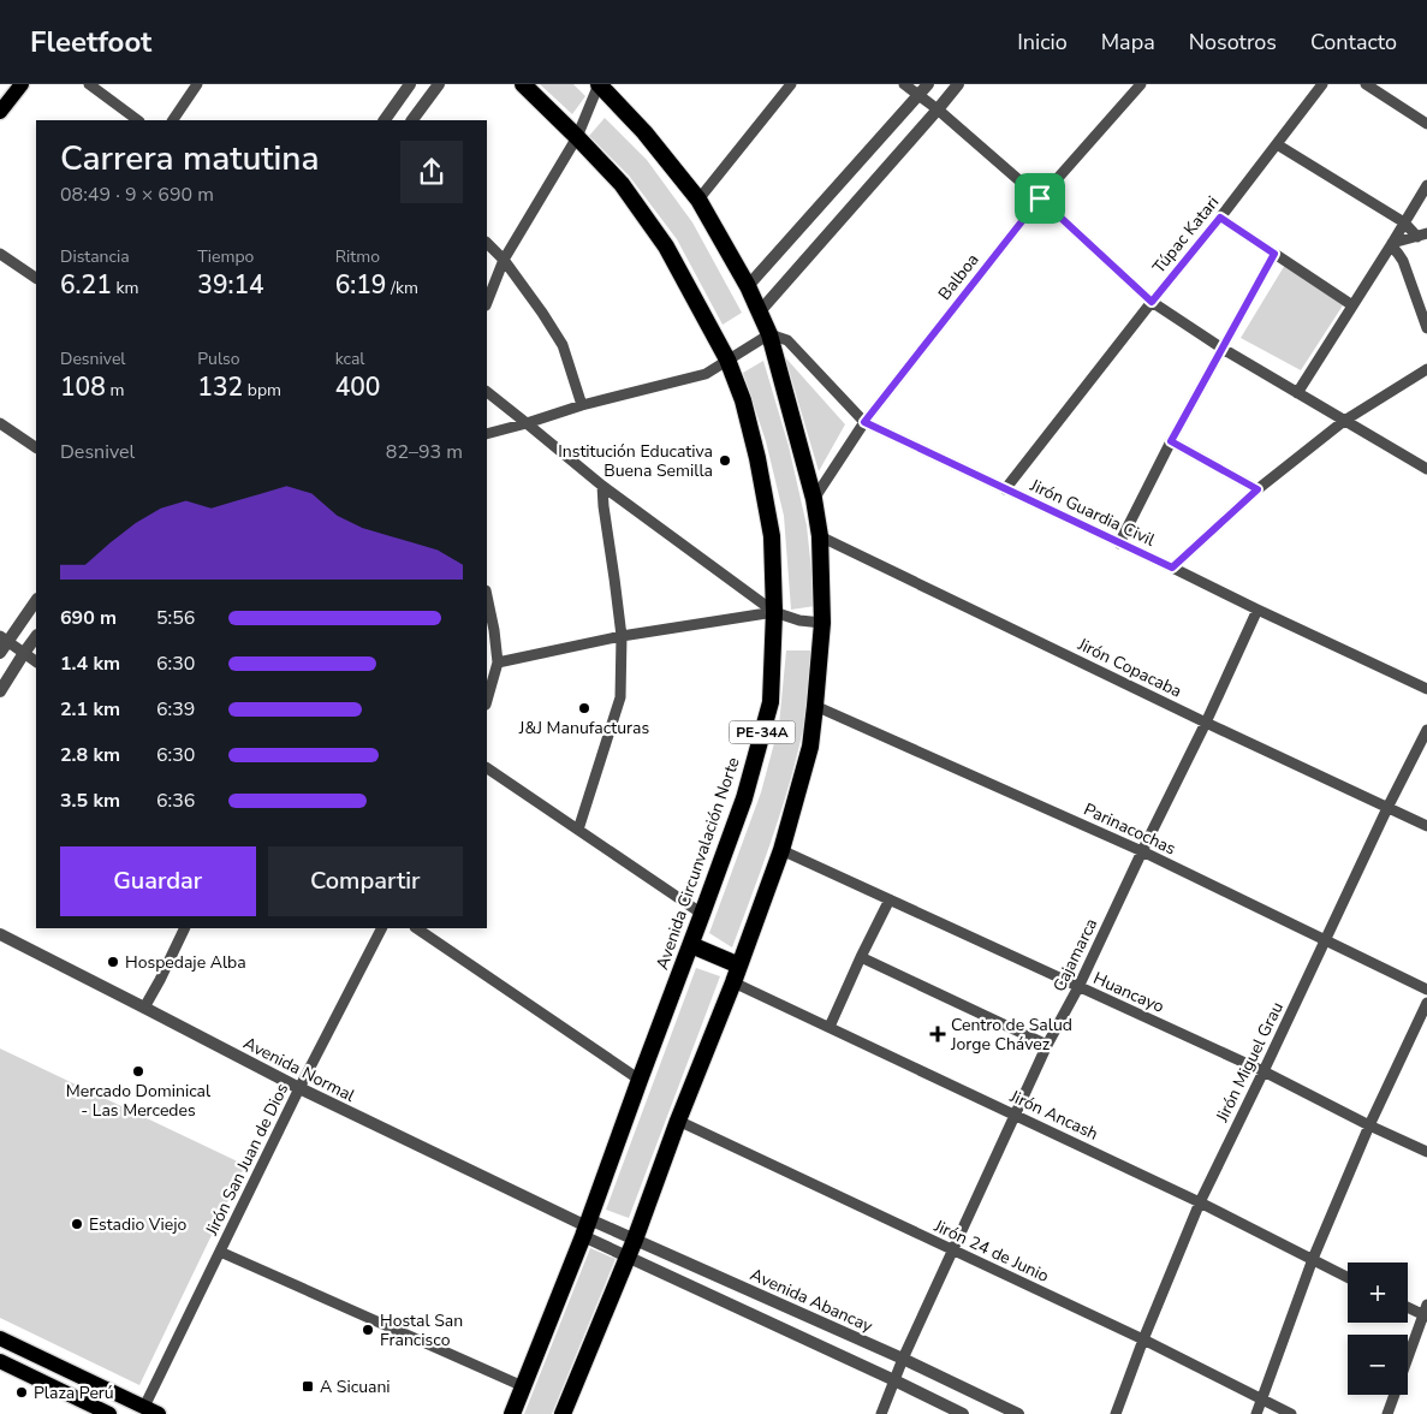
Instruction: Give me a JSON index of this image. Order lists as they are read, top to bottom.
{
  "streets": {
    "highway": ["PE-34A", "Avenida Circunvalación Norte"],
    "street": [
      "Túpac Katari",
      "Balboa",
      "Jirón Guardia Civil",
      "Jirón Copacaba",
      "Parinacochas",
      "Cajamarca",
      "Huancayo",
      "Jirón Miguel Grau",
      "Avenida Normal",
      "Jirón Ancash",
      "Jirón San Juan de Dios",
      "Jirón 24 de Junio",
      "Avenida Abancay"
    ]
  },
  "crossings": [
    ["Túpac Katari", "Jirón Guardia Civil"],
    ["Balboa", "Jirón Guardia Civil"],
    ["Balboa", "PE-34A"],
    ["Jirón Guardia Civil", "PE-34A"],
    ["Jirón Guardia Civil", "Cajamarca"],
    ["Jirón Copacaba", "PE-34A"],
    ["Jirón Copacaba", "Cajamarca"],
    ["Jirón Copacaba", "Jirón Miguel Grau"],
    ["PE-34A", "Parinacochas"],
    ["PE-34A", "Huancayo"],
    ["PE-34A", "Jirón Ancash"],
    ["PE-34A", "Jirón 24 de Junio"],
    ["PE-34A", "Avenida Abancay"],
    ["Parinacochas", "Cajamarca"],
    ["Parinacochas", "Jirón Miguel Grau"],
    ["Avenida Circunvalación Norte", "Avenida Normal"],
    ["Avenida Circunvalación Norte", "Avenida Abancay"],
    ["Cajamarca", "Huancayo"],
    ["Cajamarca", "Jirón Ancash"],
    ["Cajamarca", "Jirón 24 de Junio"],
    ["Cajamarca", "Avenida Abancay"],
    ["Huancayo", "Jirón Miguel Grau"],
    ["Jirón Miguel Grau", "Jirón Ancash"],
    ["Jirón Miguel Grau", "Jirón 24 de Junio"],
    ["Avenida Normal", "Jirón San Juan de Dios"],
    ["Avenida Normal", "Avenida Abancay"]
  ],
  "places": {
    "other": [
      "Institución Educativa Buena Semilla",
      "J&J Manufacturas",
      "Hospedaje Alba",
      "Mercado Dominical - Las Mercedes",
      "Estadio Viejo",
      "Hostal San Francisco",
      "Plaza Perú"
    ],
    "health": ["Centro de Salud Jorge Chávez"],
    "transit": ["A Sicuani"]
  },
  "page": {
    "header": "Fleetfoot",
    "nav": [
      "Inicio",
      "Mapa",
      "Nosotros",
      "Contacto"
    ],
    "heading": ["Carrera matutina", "08:49 · 9 × 690 m"],
    "stats": [
      ["Distancia", "6.21 km"],
      ["Tiempo", "39:14"],
      ["Ritmo", "6:19 /km"],
      ["Desnivel", "108 m"],
      ["Pulso", "132 bpm"],
      ["kcal", "400"]
    ],
    "chart": ["Desnivel", "82–93 m"],
    "list": [
      {
        "name": "690 m",
        "note": "5:56"
      },
      {
        "name": "1.4 km",
        "note": "6:30"
      },
      {
        "name": "2.1 km",
        "note": "6:39"
      },
      {
        "name": "2.8 km",
        "note": "6:30"
      },
      {
        "name": "3.5 km",
        "note": "6:36"
      }
    ],
    "buttons": ["Guardar", "Compartir"],
    "map_buttons": ["+", "−"]
  }
}
